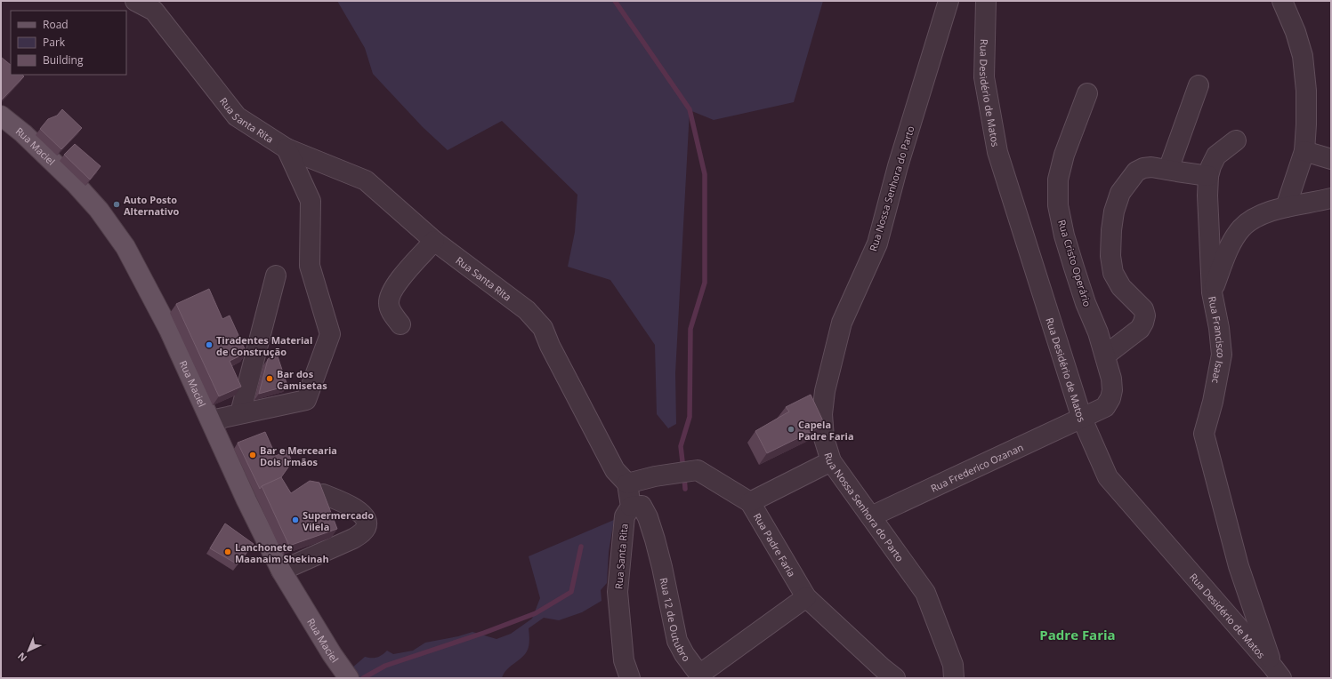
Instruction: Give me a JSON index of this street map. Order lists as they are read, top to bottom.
{
  "streets": {
    "main road": ["Rua Maciel"],
    "street": [
      "Rua Desidério de Matos",
      "Rua Santa Rita",
      "Rua Nossa Senhora do Parto",
      "Rua Cristo Operário",
      "Rua Francisco Isaac",
      "Rua Frederico Ozanan",
      "Rua Padre Faria",
      "Rua 12 de Outubro"
    ]
  },
  "crossings": [
    ["Rua Desidério de Matos", "Rua Cristo Operário"],
    ["Rua Desidério de Matos", "Rua Francisco Isaac"],
    ["Rua Desidério de Matos", "Rua Frederico Ozanan"],
    ["Rua Santa Rita", "Rua Padre Faria"],
    ["Rua Santa Rita", "Rua 12 de Outubro"],
    ["Rua Nossa Senhora do Parto", "Rua Frederico Ozanan"],
    ["Rua Cristo Operário", "Rua Frederico Ozanan"],
    ["Rua Padre Faria", "Rua 12 de Outubro"]
  ],
  "districts": ["Padre Faria"],
  "places": [
    "Auto Posto Alternativo",
    "Tiradentes Material de Construção",
    "Bar dos Camisetas",
    "Capela Padre Faria",
    "Bar e Mercearia Dois Irmãos",
    "Supermercado Vilela",
    "Lanchonete Maanaim Shekinah"
  ],
  "legend": ["Road", "Park", "Building"],
  "north": "bottom left"
}
